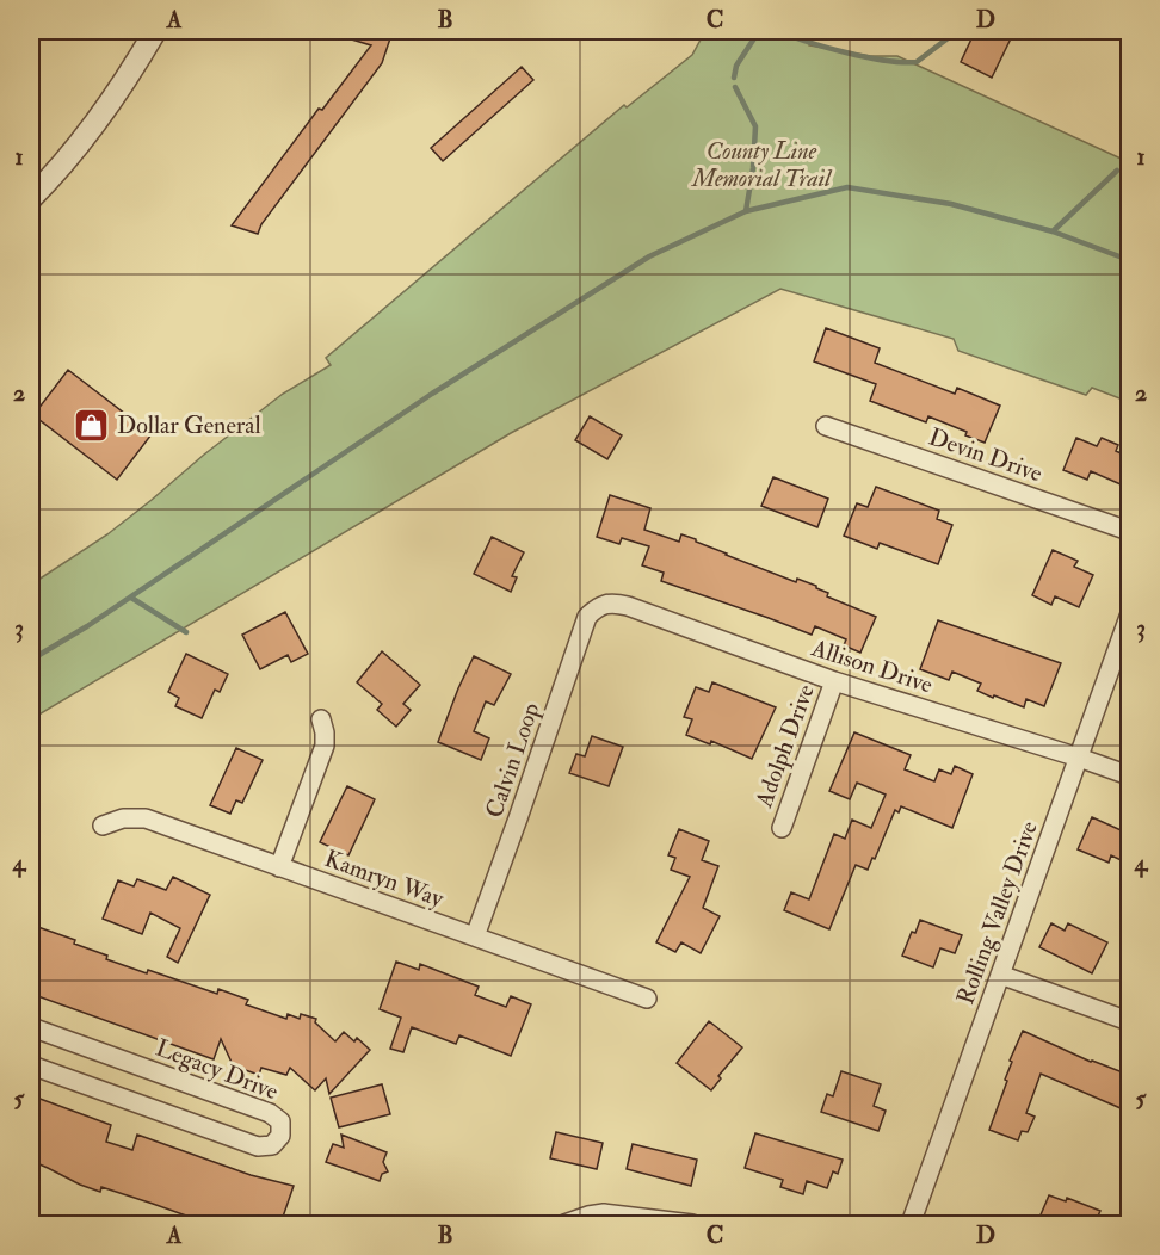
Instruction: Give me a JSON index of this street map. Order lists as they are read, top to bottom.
{
  "streets": {
    "street": [
      "Devin Drive",
      "Allison Drive",
      "Adolph Drive",
      "Calvin Loop",
      "Kamryn Way",
      "Rolling Valley Drive",
      "Legacy Drive"
    ]
  },
  "crossings": [
    ["Allison Drive", "Adolph Drive"],
    ["Allison Drive", "Calvin Loop"],
    ["Allison Drive", "Rolling Valley Drive"],
    ["Calvin Loop", "Kamryn Way"]
  ],
  "parks": ["County Line Memorial Trail"],
  "places": {
    "shop": ["Dollar General"]
  },
  "grid": {
    "columns": [
      "A",
      "B",
      "C",
      "D"
    ],
    "rows": [
      "1",
      "2",
      "3",
      "4",
      "5"
    ]
  }
}
